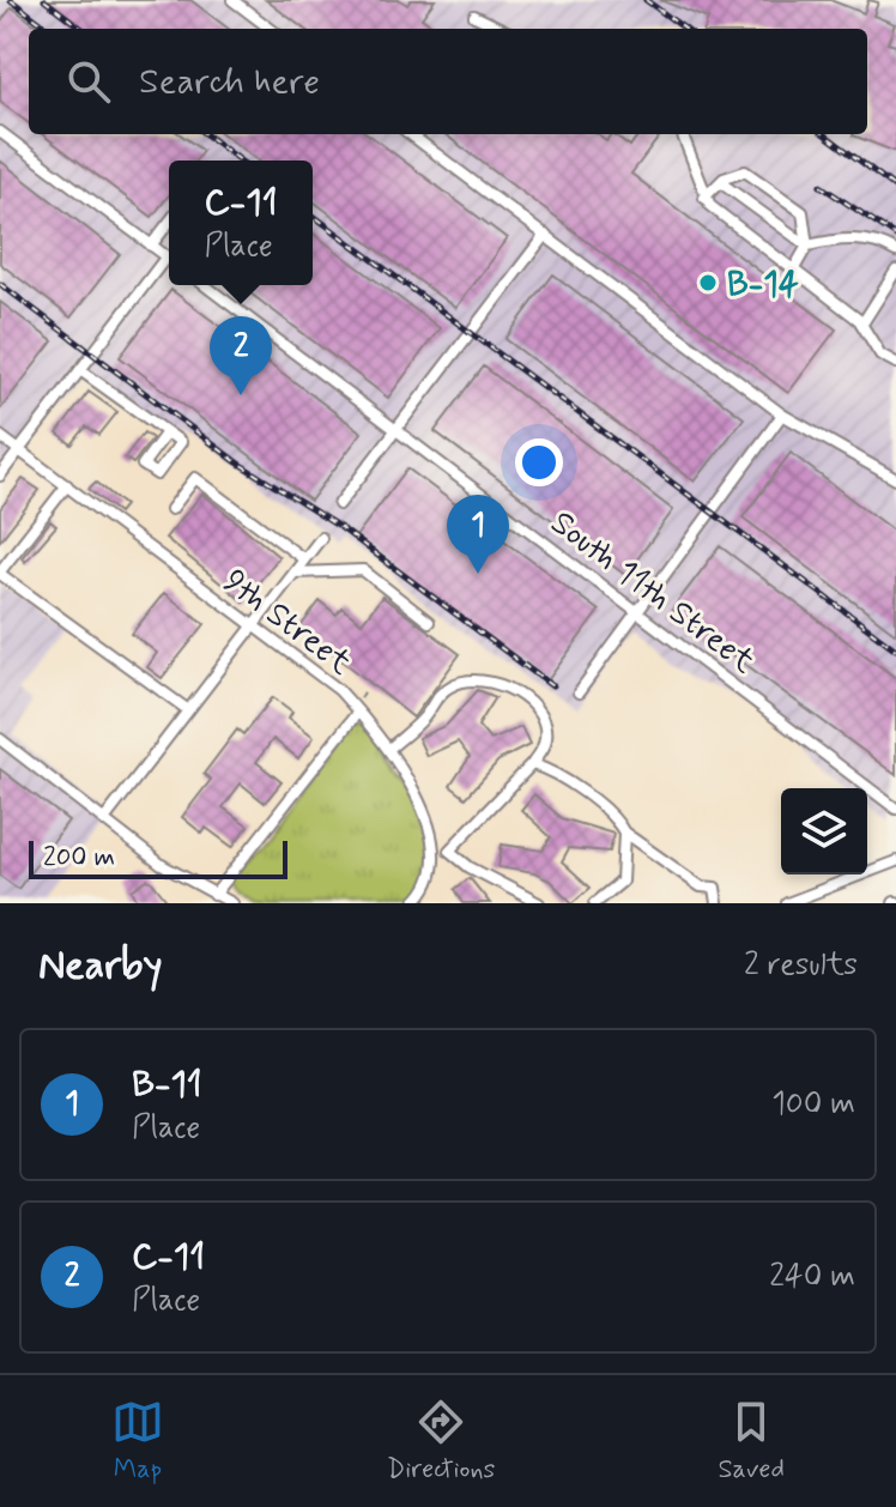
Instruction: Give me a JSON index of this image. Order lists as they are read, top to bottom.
{
  "streets": {
    "lane": ["South 11th Street", "9th Street"]
  },
  "places": ["B-14"],
  "scale_bar": "200 m",
  "page": {
    "search": "Search here",
    "popup": ["C-11", "Place"],
    "pins": ["2", "1"],
    "scale": "200 m",
    "heading": ["Nearby", "2 results"],
    "list": [
      {
        "mark": "1",
        "name": "B-11",
        "note": "Place",
        "value": "100 m"
      },
      {
        "mark": "2",
        "name": "C-11",
        "note": "Place",
        "value": "240 m"
      }
    ],
    "nav": ["Map", "Directions", "Saved"]
  }
}
